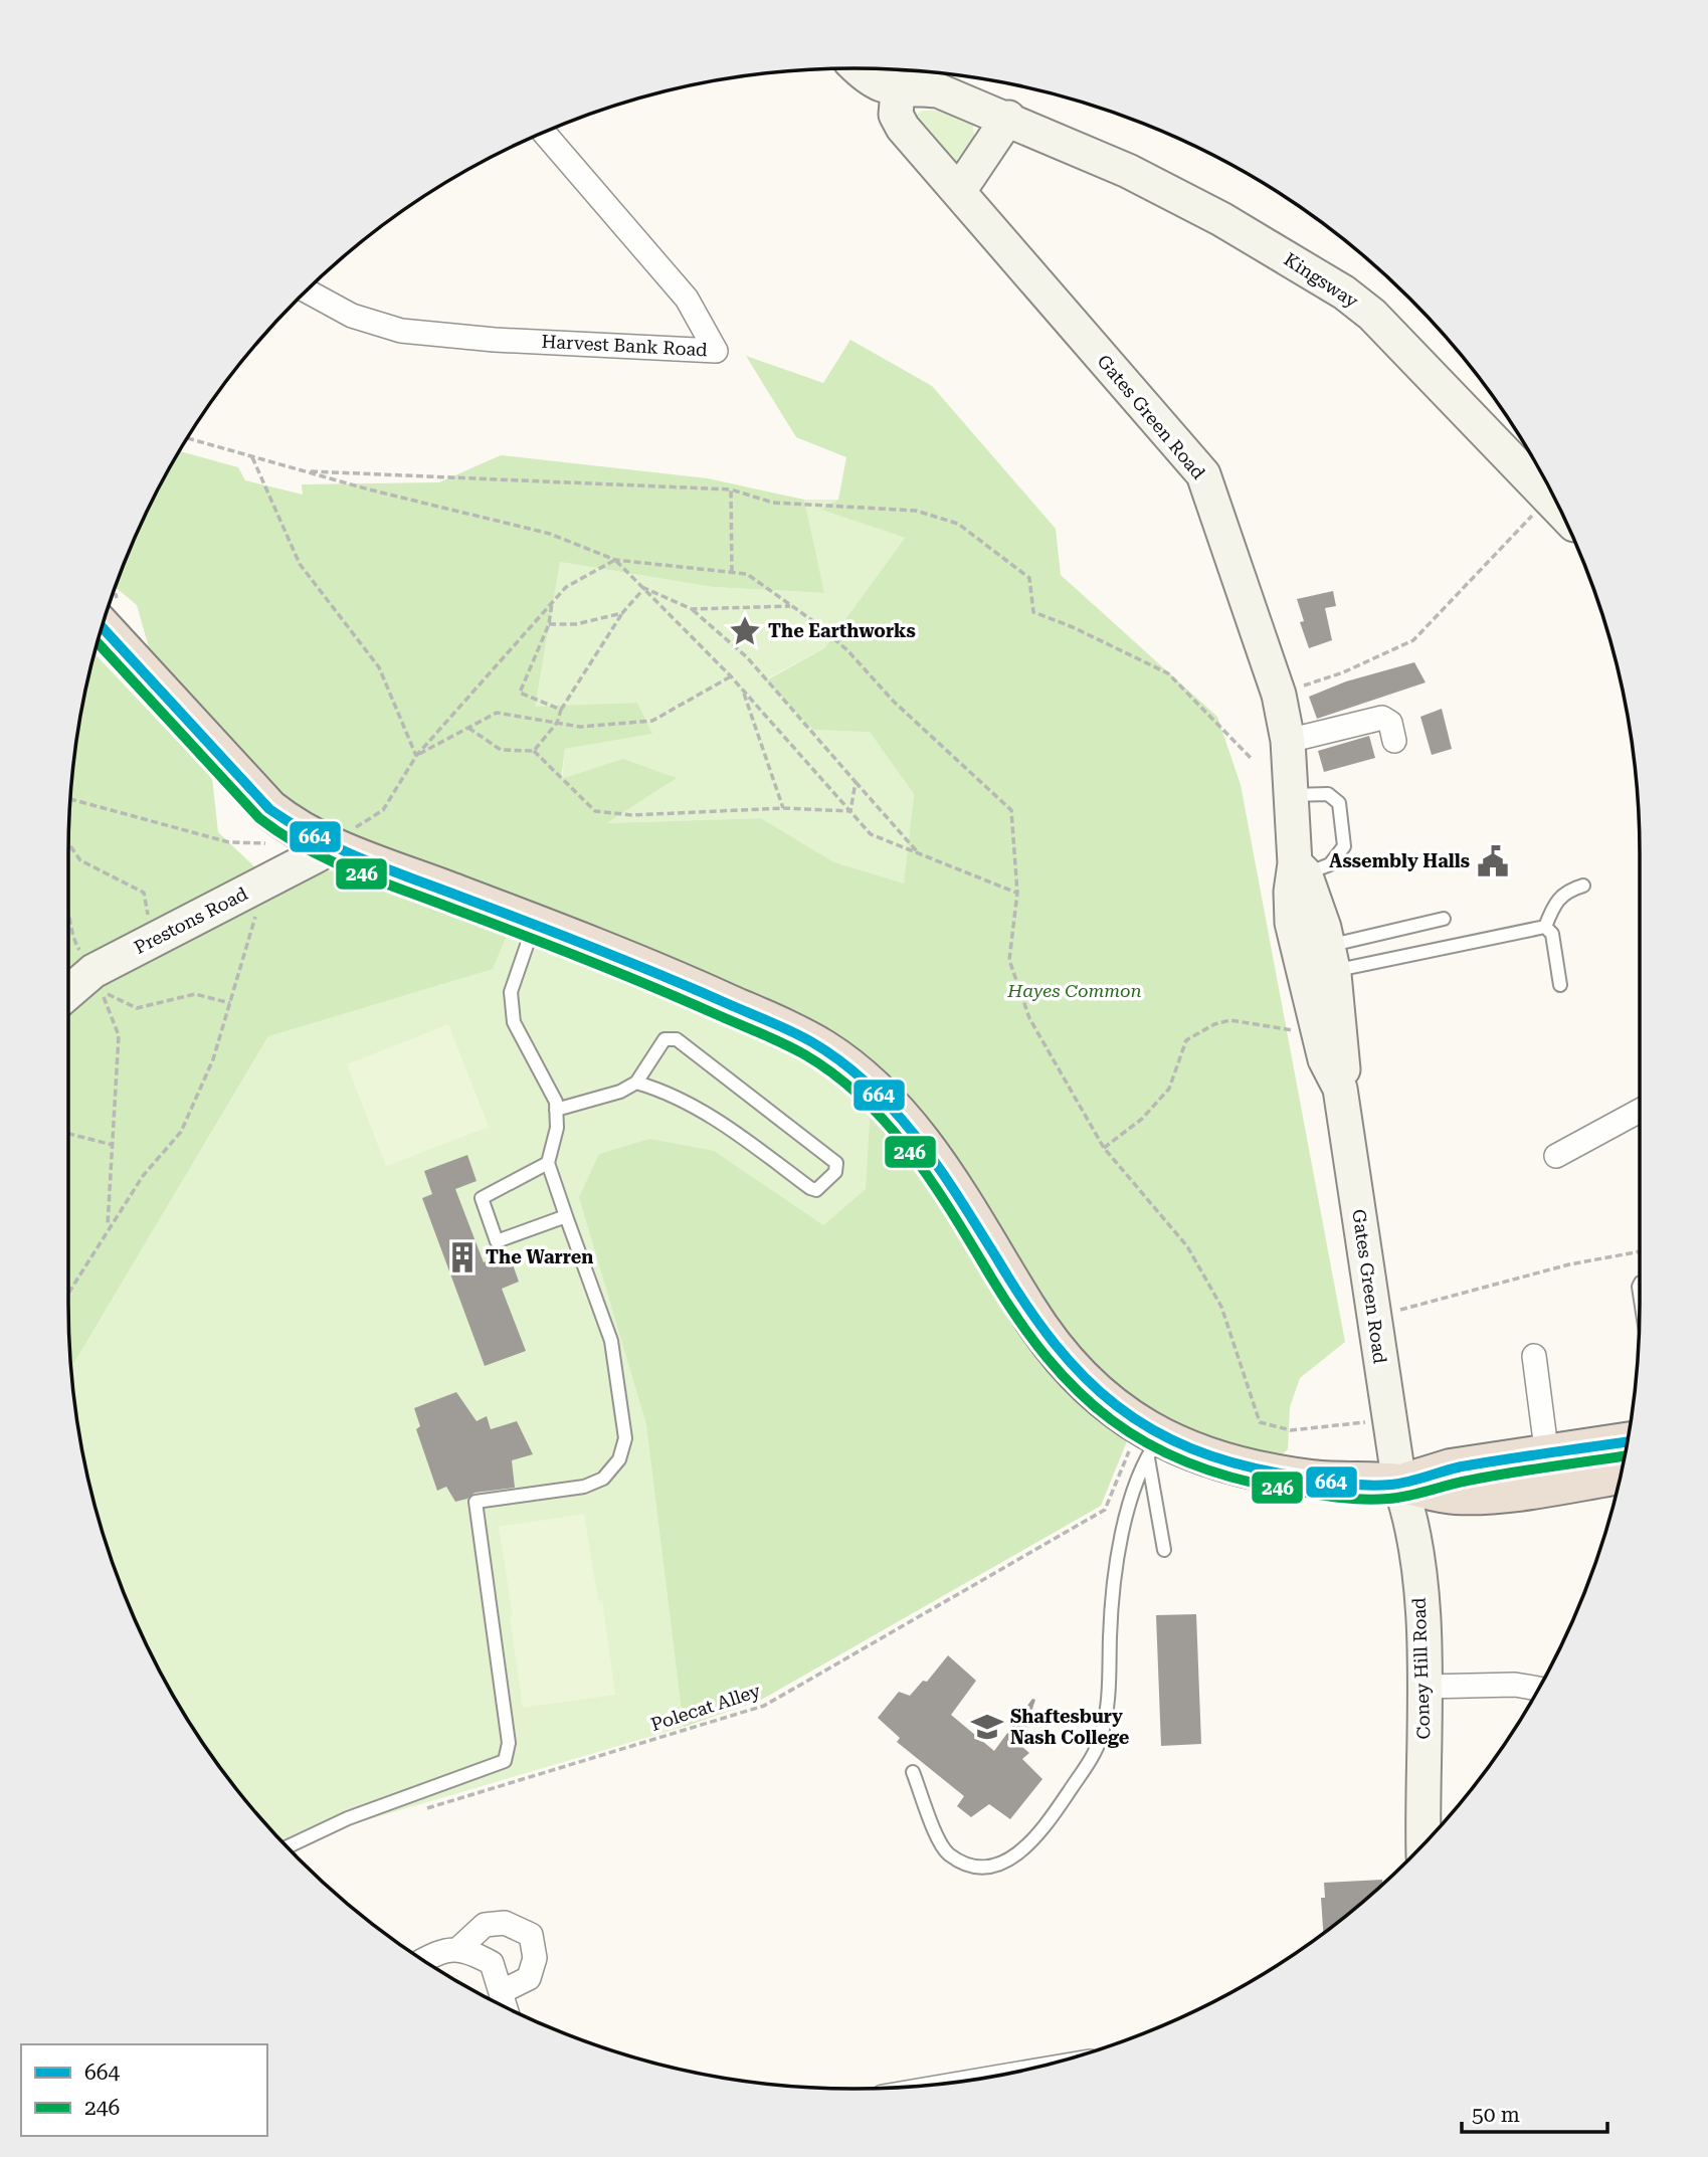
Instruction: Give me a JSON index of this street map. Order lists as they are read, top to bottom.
{
  "streets": {
    "street": [
      "Kingsway",
      "Harvest Bank Road",
      "Gates Green Road",
      "Prestons Road",
      "Coney Hill Road"
    ],
    "path": ["Polecat Alley"]
  },
  "crossings": [
    ["Kingsway", "Gates Green Road"],
    ["Gates Green Road", "Coney Hill Road"]
  ],
  "parks": ["Hayes Common"],
  "places": {
    "place": ["The Earthworks"],
    "public building": ["Assembly Halls"],
    "building": ["The Warren"],
    "school or university": ["Shaftesbury Nash College"]
  },
  "lines": ["transit line 664", "transit line 246"],
  "legend": ["664", "246"],
  "scale_bar": "50 m"
}
